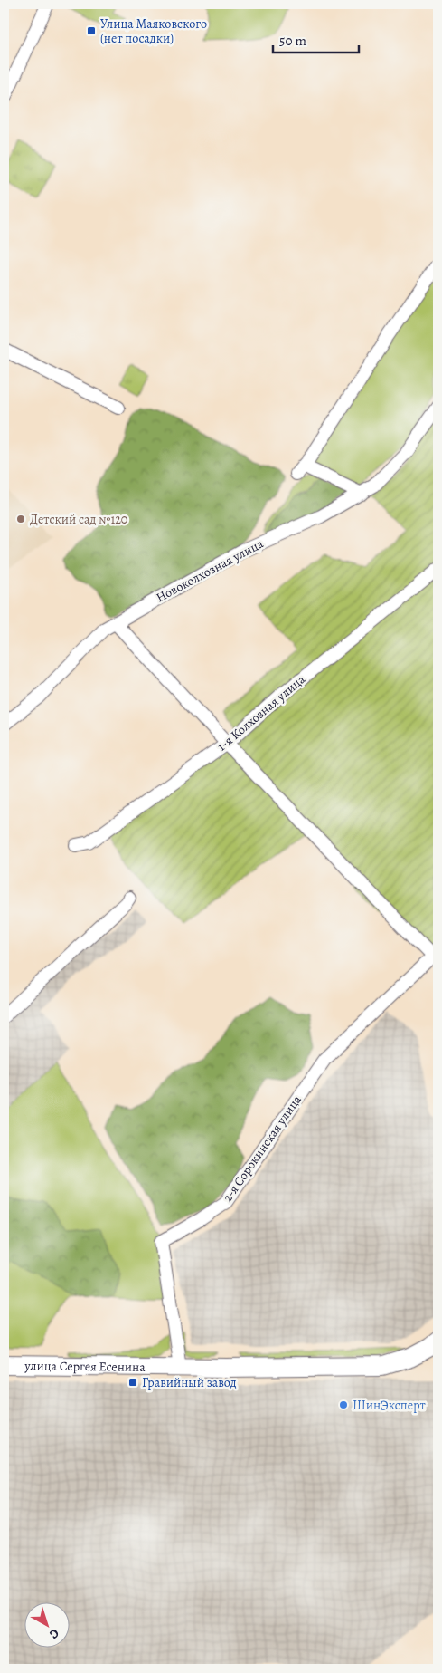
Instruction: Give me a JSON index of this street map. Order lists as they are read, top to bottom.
{
  "streets": {
    "street": [
      "Новоколхозная улица",
      "1-я Колхозная улица",
      "2-я Сорокинская улица",
      "улица Сергея Есенина"
    ]
  },
  "crossings": [
    ["2-я Сорокинская улица", "улица Сергея Есенина"]
  ],
  "places": {
    "transit": ["Улица Маяковского (нет посадки)", "Гравийный завод"],
    "other": ["Детский сад №120", "ШинЭксперт"]
  },
  "scale_bar": "50 m",
  "north": "bottom right"
}
